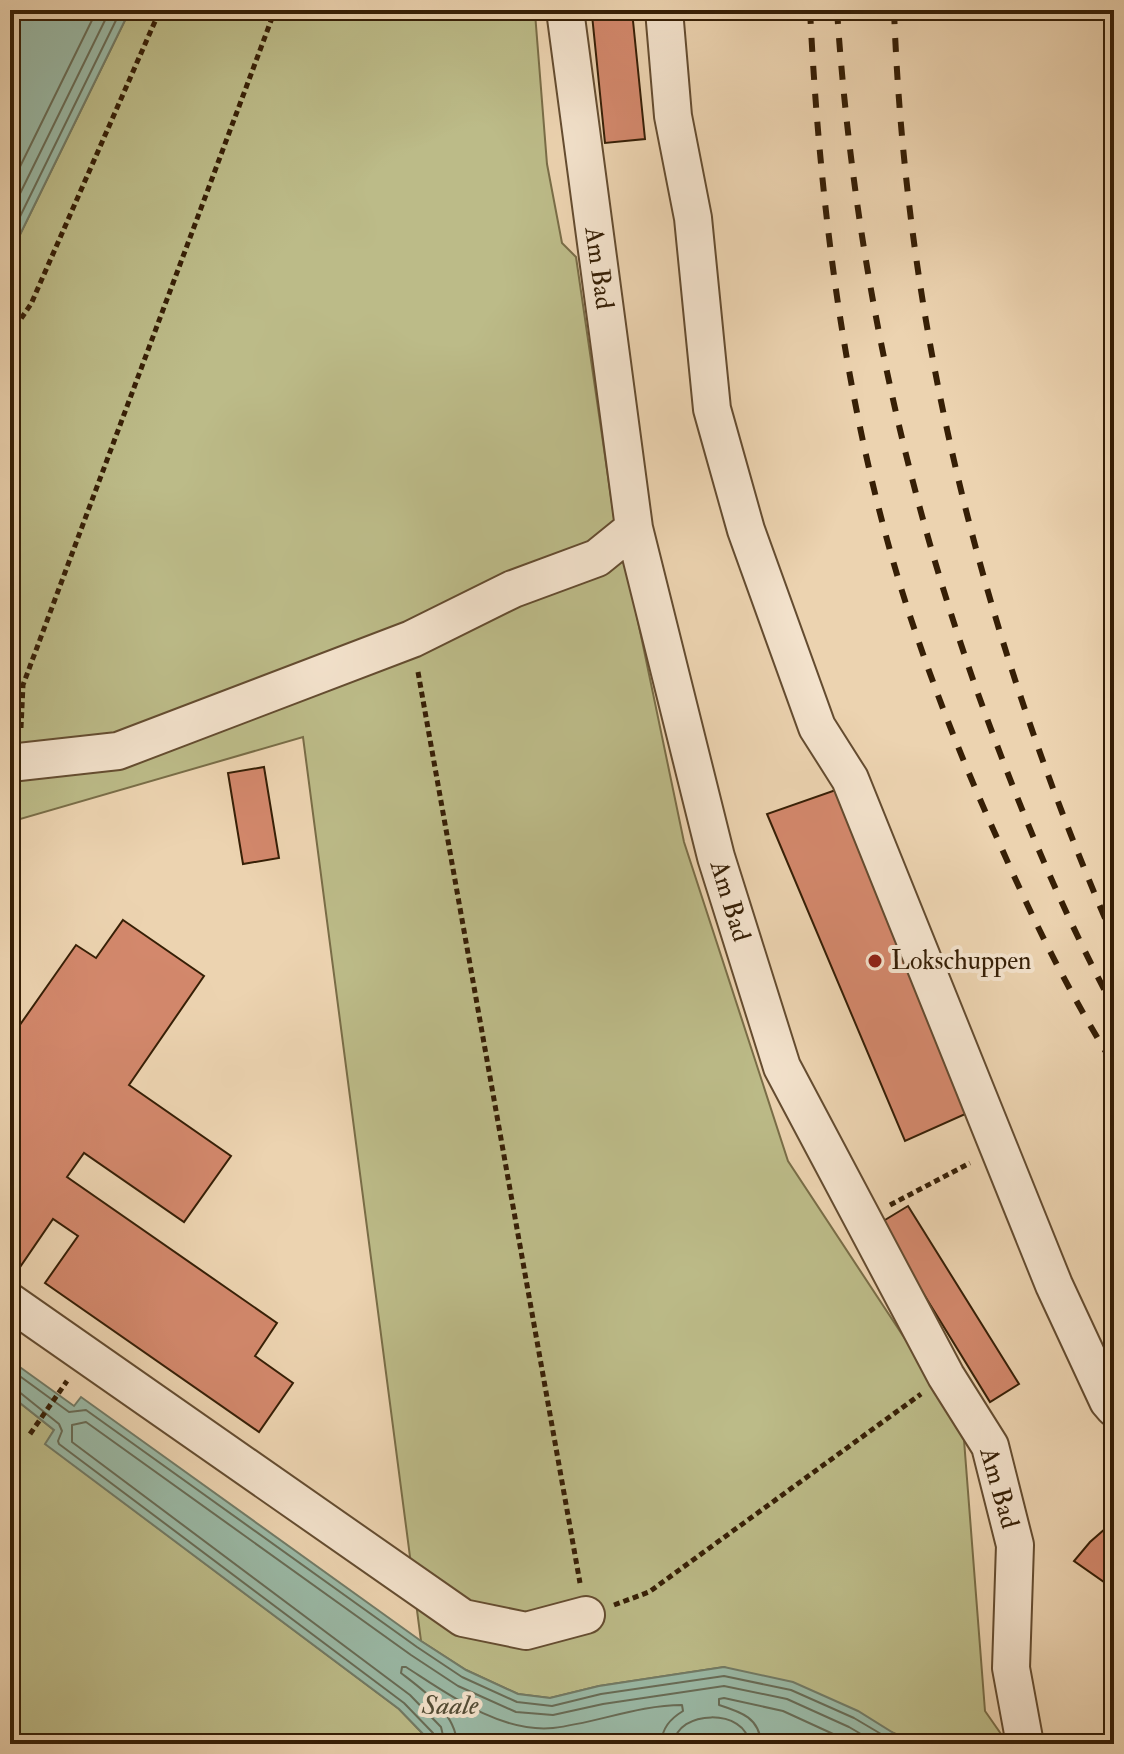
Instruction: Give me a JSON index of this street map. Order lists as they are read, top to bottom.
{
  "streets": {
    "lane": ["Am Bad"]
  },
  "water": ["Saale"],
  "places": ["Lokschuppen"]
}
